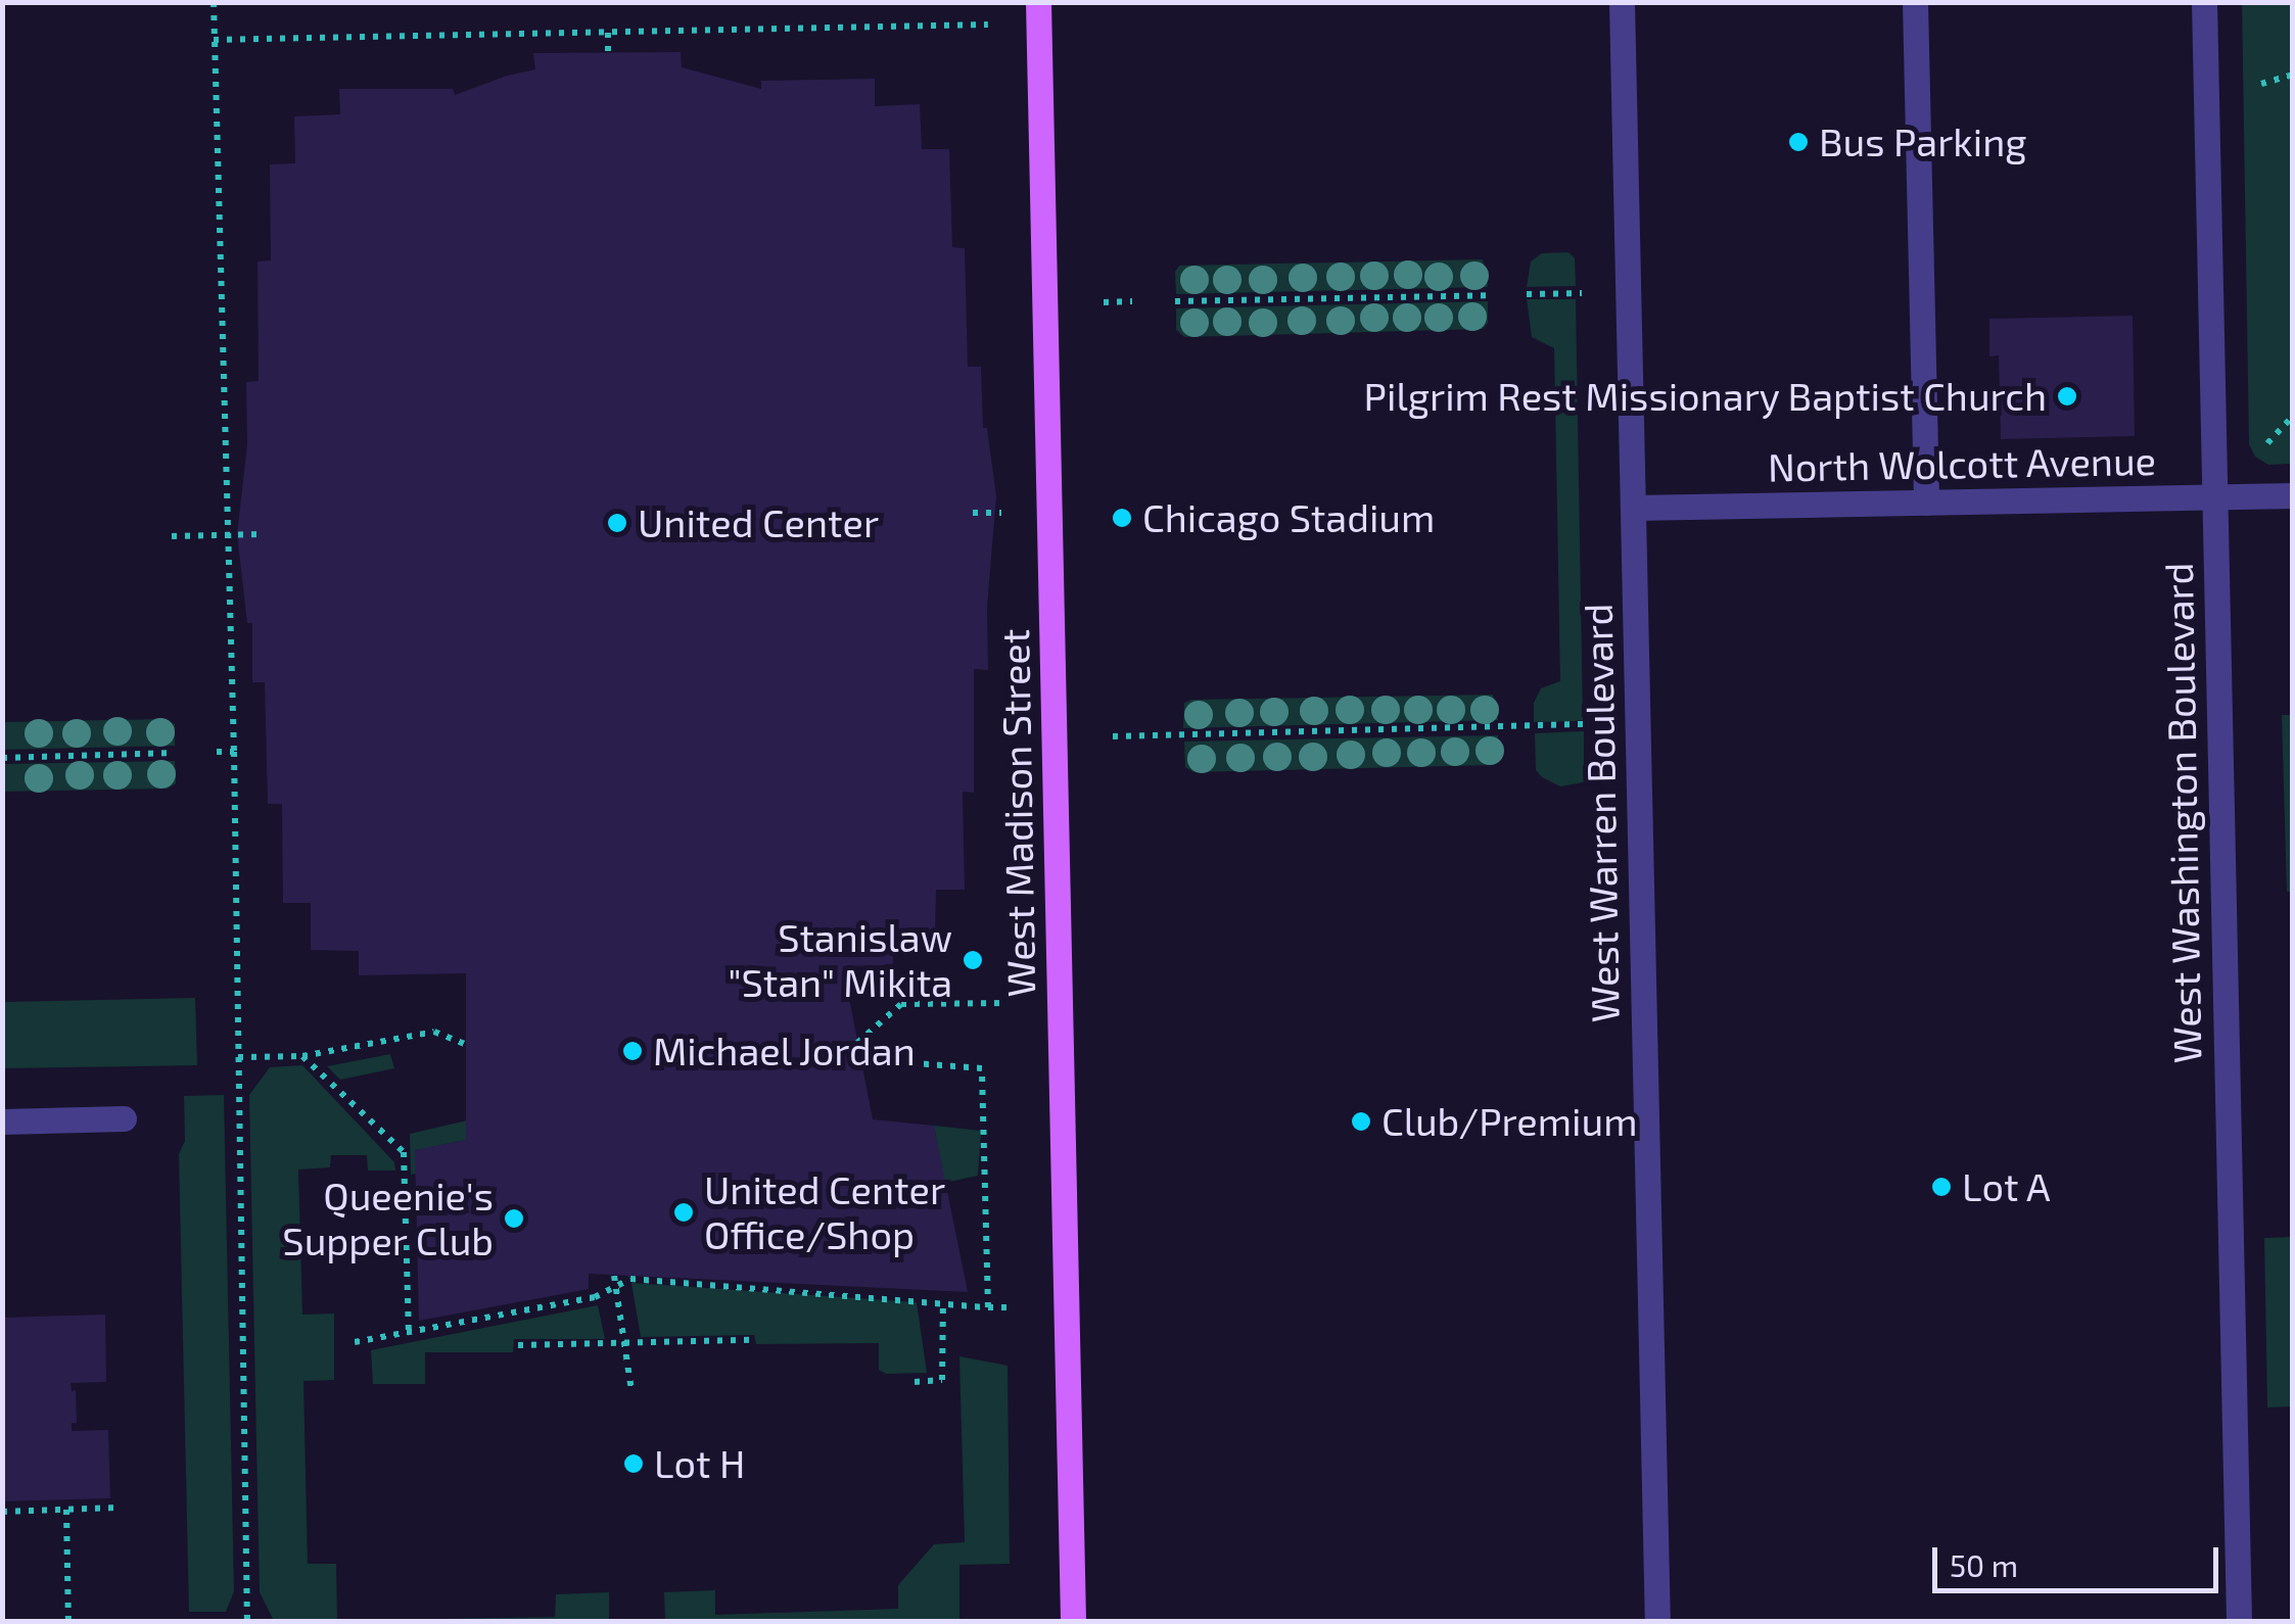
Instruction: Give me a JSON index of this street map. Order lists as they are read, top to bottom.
{
  "streets": {
    "main road": ["West Madison Street"],
    "street": ["North Wolcott Avenue", "West Warren Boulevard", "West Washington Boulevard"]
  },
  "crossings": [
    ["North Wolcott Avenue", "West Warren Boulevard"],
    ["North Wolcott Avenue", "West Washington Boulevard"]
  ],
  "places": [
    "Bus Parking",
    "Pilgrim Rest Missionary Baptist Church",
    "Chicago Stadium",
    "United Center",
    "Stanislaw \"Stan\" Mikita",
    "Michael Jordan",
    "Club/Premium",
    "Lot A",
    "United Center Office/Shop",
    "Queenie's Supper Club",
    "Lot H"
  ],
  "scale_bar": "50 m"
}
